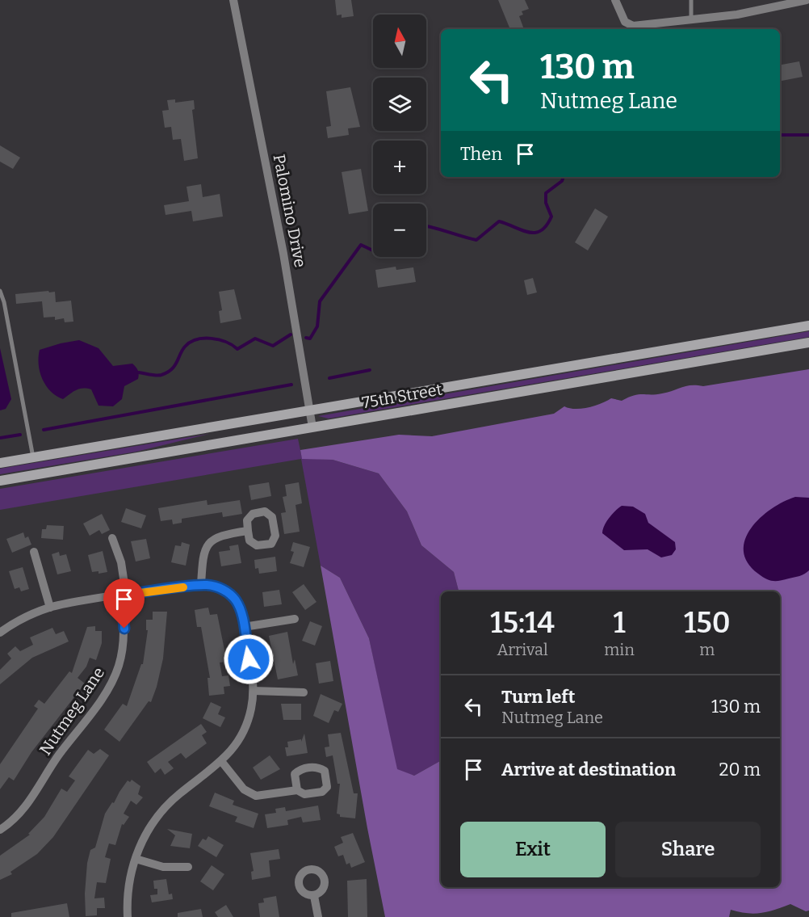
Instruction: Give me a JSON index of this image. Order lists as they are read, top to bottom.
{
  "streets": {
    "main road": ["75th Street"],
    "street": ["Palomino Drive", "Nutmeg Lane"]
  },
  "crossings": [
    ["Palomino Drive", "75th Street"]
  ],
  "north": "top",
  "page": {
    "map_buttons": ["+", "−"],
    "turn": ["130 m", "Nutmeg Lane"],
    "then": "Then",
    "eta": [
      "15:14",
      "Arrival",
      "1",
      "min",
      "150",
      "m"
    ],
    "list": [
      {
        "name": "Turn left",
        "note": "Nutmeg Lane",
        "value": "130 m"
      },
      {
        "name": "Arrive at destination",
        "value": "20 m"
      }
    ],
    "buttons": ["Exit", "Share"]
  }
}
